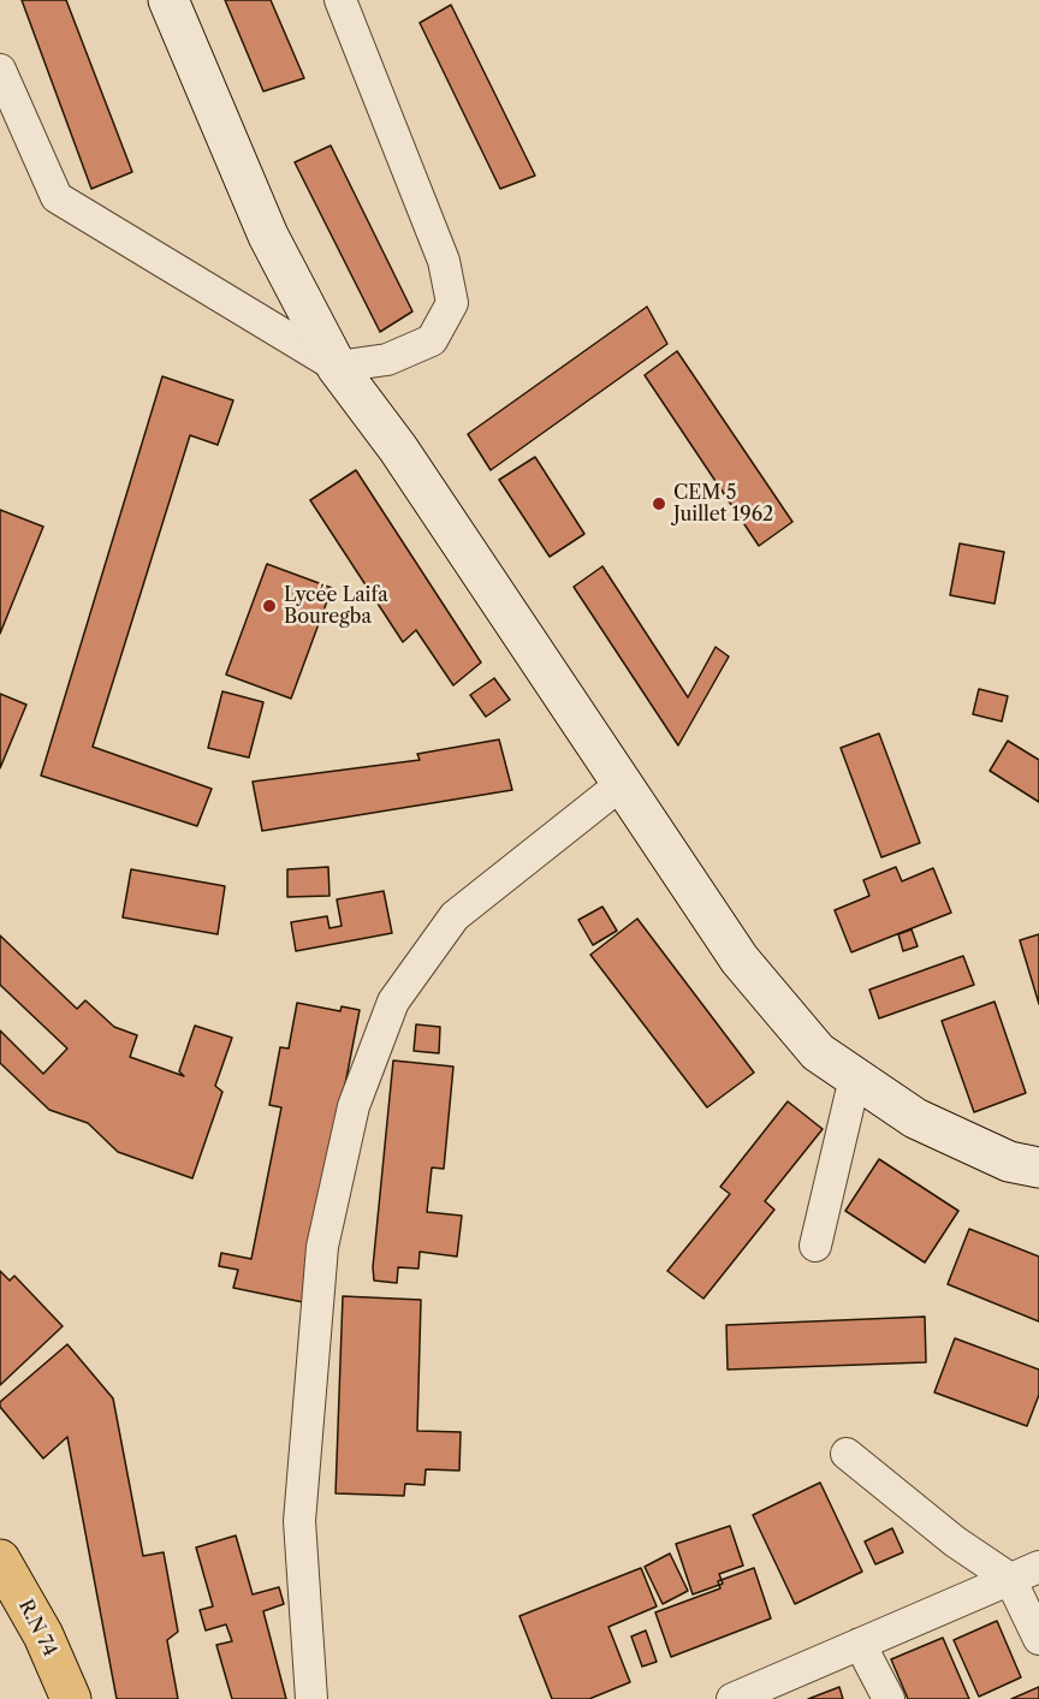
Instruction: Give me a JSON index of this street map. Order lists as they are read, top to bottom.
{
  "streets": {
    "main road": ["R.N 74"]
  },
  "places": ["CEM 5 Juillet 1962", "Lycée Laifa Bouregba"]
}
